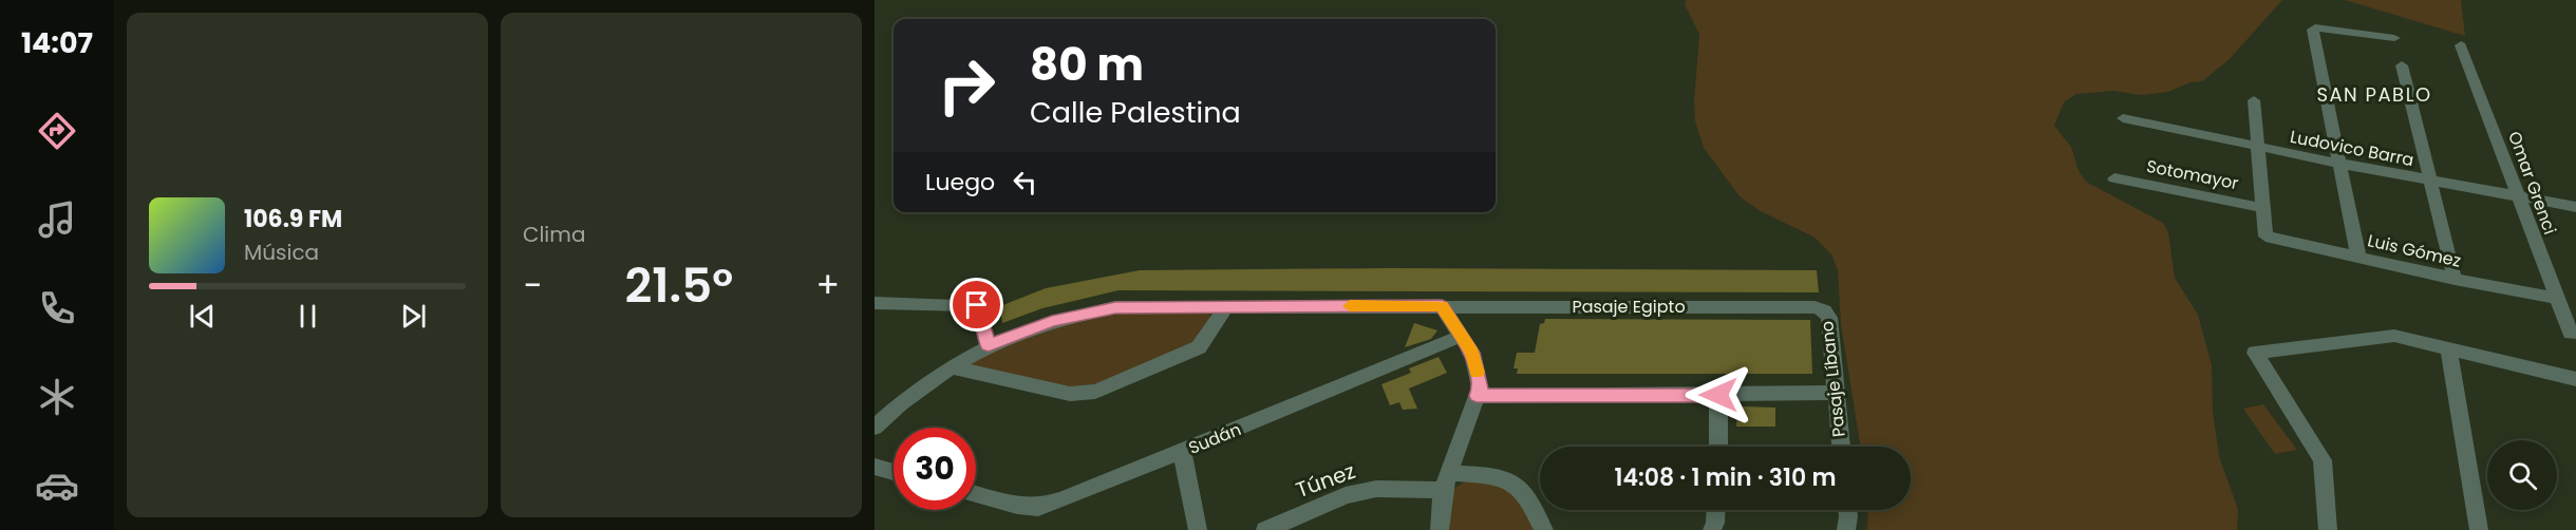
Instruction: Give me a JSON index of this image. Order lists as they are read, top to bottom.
{
  "streets": {
    "street": [
      "Ludovico Barra",
      "Sotomayor",
      "Omar Grenci",
      "Luis Gómez",
      "Pasaje Egipto",
      "Pasaje Líbano",
      "Sudán",
      "Túnez"
    ]
  },
  "crossings": [
    ["Ludovico Barra", "Omar Grenci"],
    ["Sotomayor", "Luis Gómez"],
    ["Omar Grenci", "Luis Gómez"],
    ["Pasaje Egipto", "Pasaje Líbano"]
  ],
  "districts": ["SAN PABLO"],
  "page": {
    "tabs": "14:07",
    "tile": "Clima",
    "turn": ["80 m", "Calle Palestina"],
    "then": "Luego",
    "song": ["106.9 FM", "Música"],
    "heat": ["−", "21.5°", "+"],
    "limit": "30",
    "trip": "14:08 · 1 min · 310 m"
  }
}
